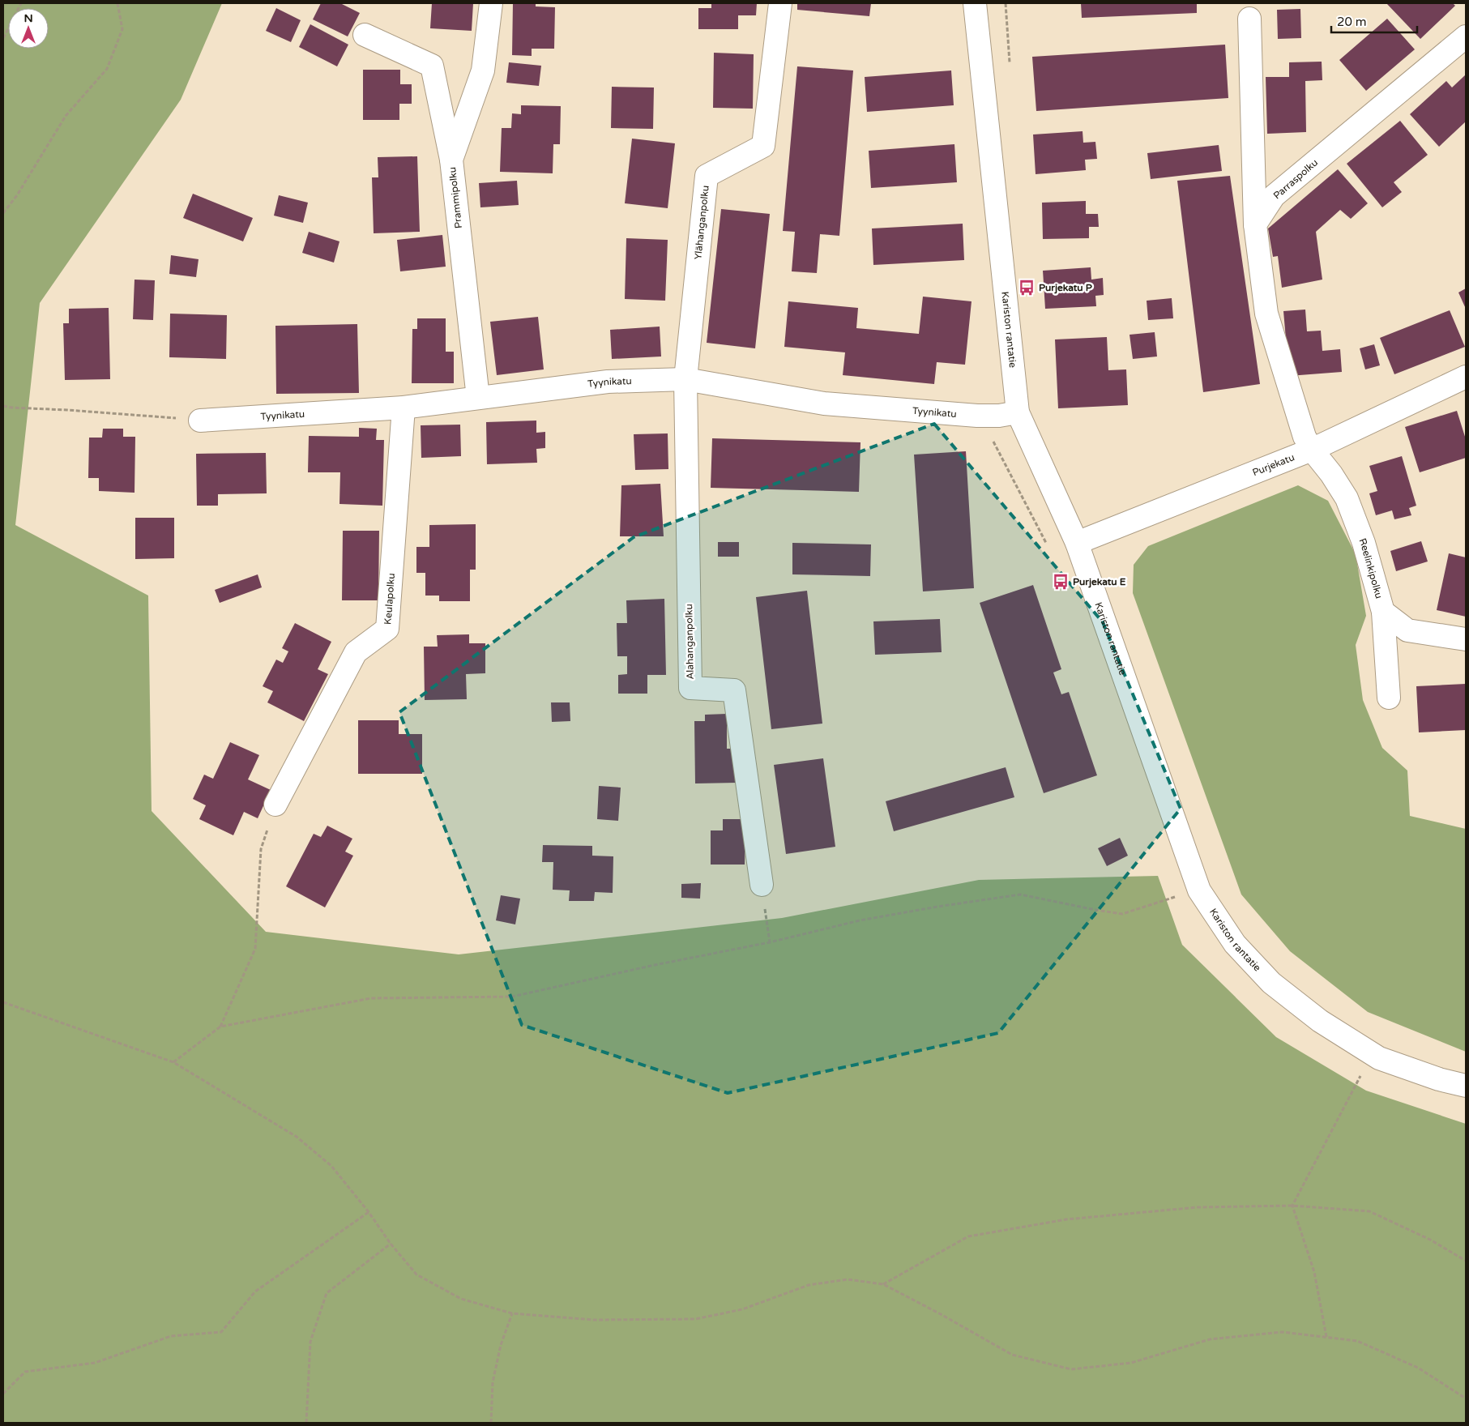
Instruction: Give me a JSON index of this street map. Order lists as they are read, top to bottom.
{
  "streets": {
    "street": [
      "Parraspolku",
      "Prammipolku",
      "Ylähanganpolku",
      "Kariston rantatie",
      "Tyynikatu",
      "Purjekatu",
      "Reelinkipolku",
      "Keulapolku",
      "Alahanganpolku"
    ]
  },
  "crossings": [
    ["Prammipolku", "Tyynikatu"],
    ["Ylähanganpolku", "Tyynikatu"],
    ["Ylähanganpolku", "Alahanganpolku"],
    ["Kariston rantatie", "Tyynikatu"],
    ["Kariston rantatie", "Purjekatu"],
    ["Tyynikatu", "Keulapolku"],
    ["Tyynikatu", "Alahanganpolku"],
    ["Purjekatu", "Reelinkipolku"]
  ],
  "places": {
    "bus stop": ["Purjekatu P", "Purjekatu E"]
  },
  "scale_bar": "20 m",
  "north": "top"
}
